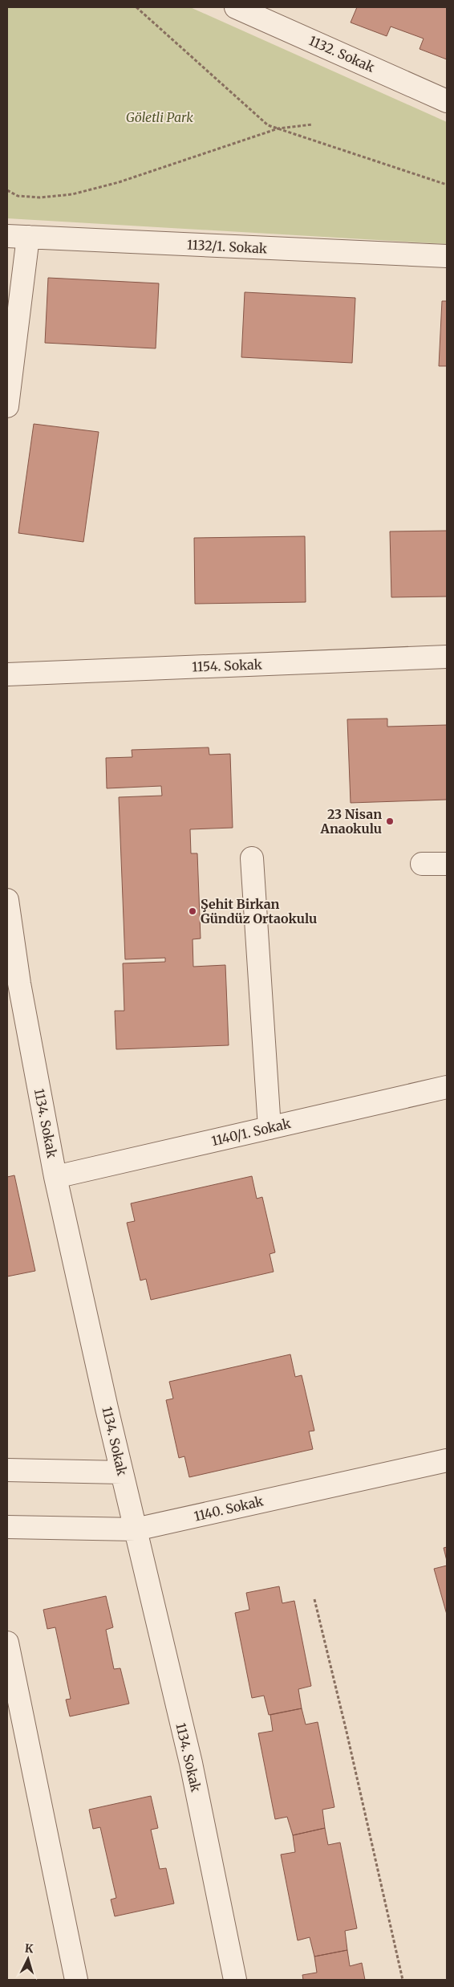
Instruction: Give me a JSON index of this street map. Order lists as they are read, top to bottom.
{
  "streets": {
    "street": [
      "1132. Sokak",
      "1132/1. Sokak",
      "1154. Sokak",
      "1134. Sokak",
      "1140/1. Sokak",
      "1140. Sokak"
    ]
  },
  "crossings": [
    ["1134. Sokak", "1140/1. Sokak"],
    ["1134. Sokak", "1140. Sokak"]
  ],
  "parks": ["Göletli Park"],
  "places": ["23 Nisan Anaokulu", "Şehit Birkan Gündüz Ortaokulu"],
  "north": "top"
}
